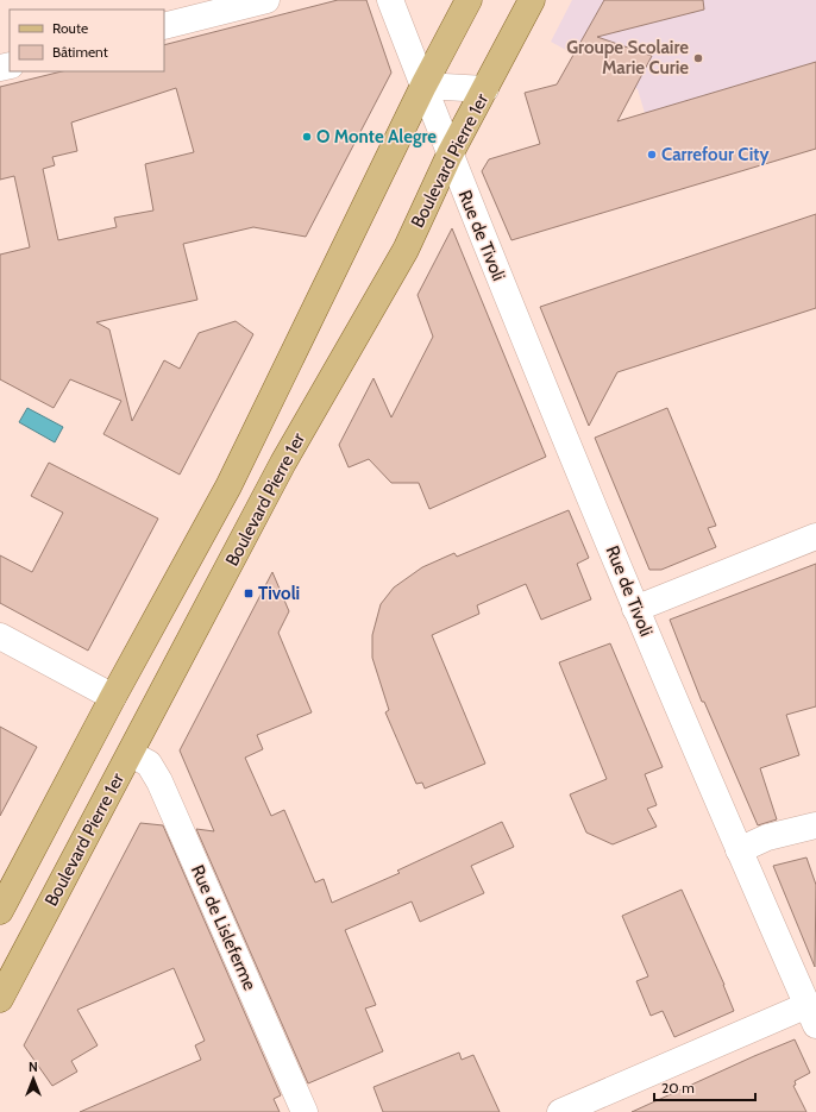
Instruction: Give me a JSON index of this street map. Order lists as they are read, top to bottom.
{
  "streets": {
    "main road": ["Boulevard Pierre 1er"],
    "street": ["Rue de Tivoli", "Rue de Lisleferme"]
  },
  "crossings": [
    ["Boulevard Pierre 1er", "Rue de Tivoli"],
    ["Boulevard Pierre 1er", "Rue de Lisleferme"]
  ],
  "places": {
    "other": ["Groupe Scolaire Marie Curie", "O Monte Alegre", "Carrefour City"],
    "transit": ["Tivoli"]
  },
  "legend": ["Route", "Bâtiment"],
  "scale_bar": "20 m",
  "north": "top"
}
